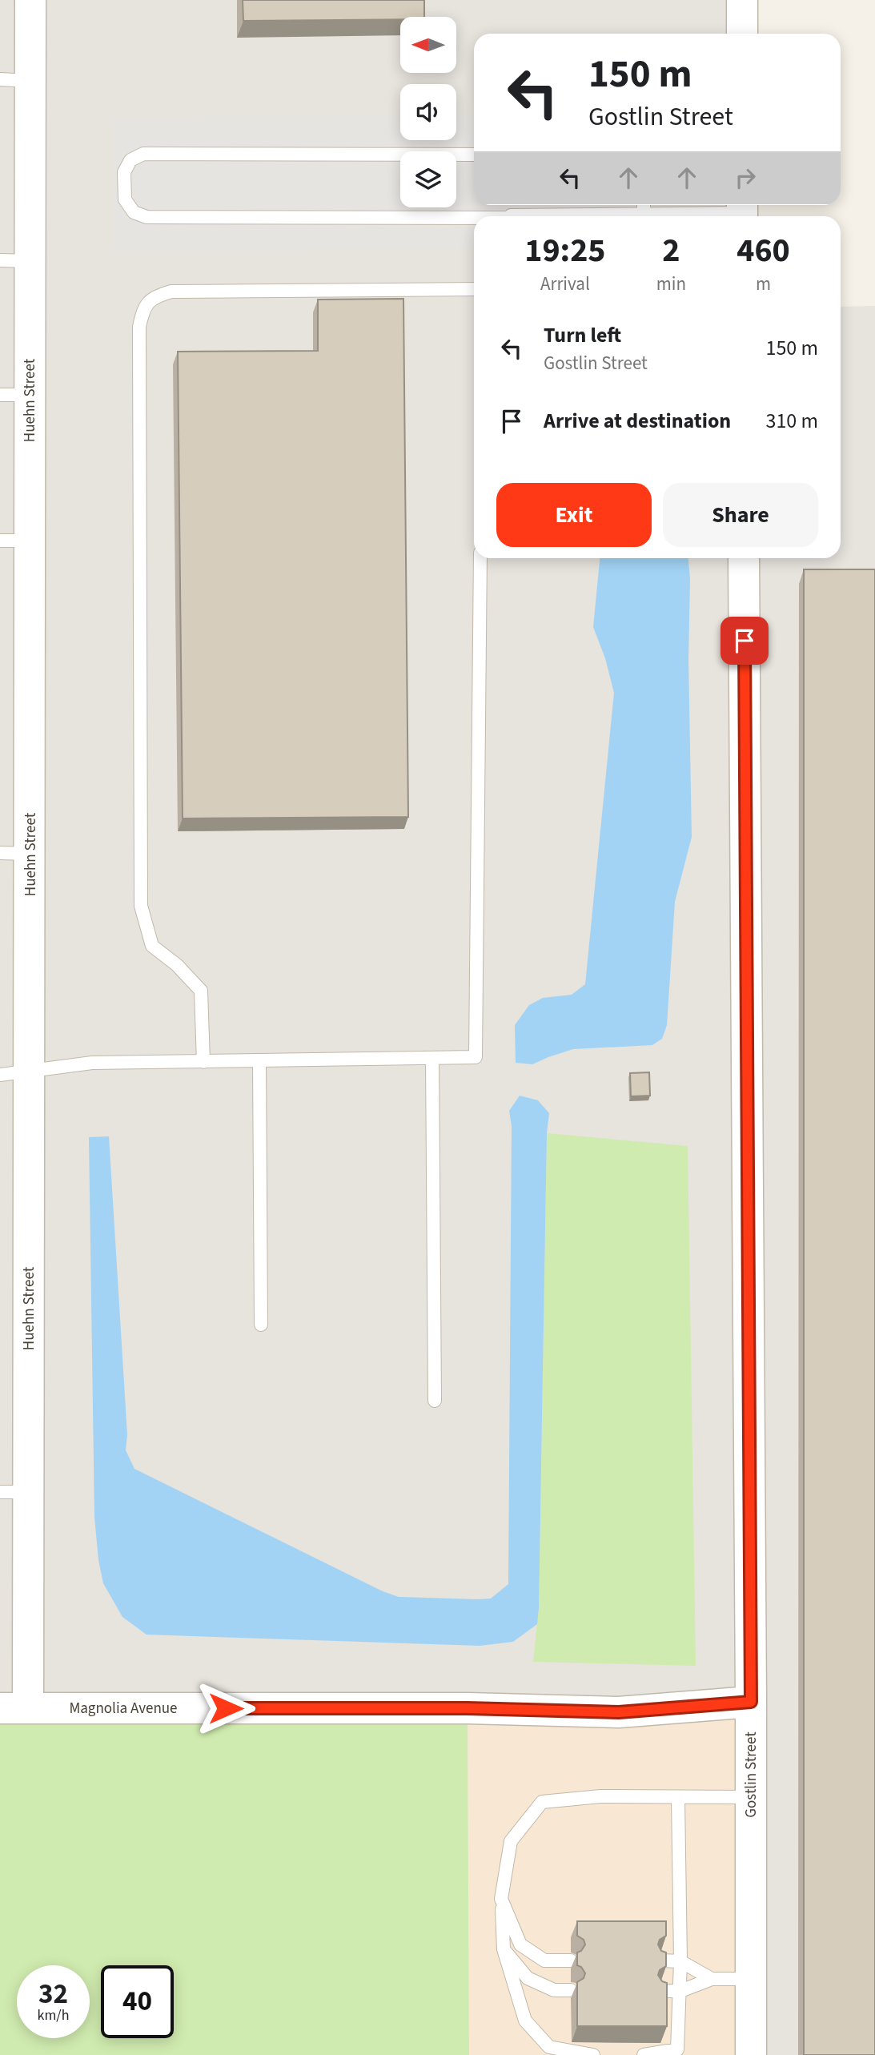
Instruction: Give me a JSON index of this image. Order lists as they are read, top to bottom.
{
  "streets": {
    "street": ["Huehn Street", "Magnolia Avenue", "Gostlin Street"]
  },
  "crossings": [
    ["Huehn Street", "Magnolia Avenue"],
    ["Magnolia Avenue", "Gostlin Street"]
  ],
  "north": "left",
  "page": {
    "turn": ["150 m", "Gostlin Street"],
    "eta": [
      "19:25",
      "Arrival",
      "2",
      "min",
      "460",
      "m"
    ],
    "list": [
      {
        "name": "Turn left",
        "note": "Gostlin Street",
        "value": "150 m"
      },
      {
        "name": "Arrive at destination",
        "value": "310 m"
      }
    ],
    "buttons": ["Exit", "Share"],
    "speed": "32 km/h",
    "limit": "40"
  }
}
